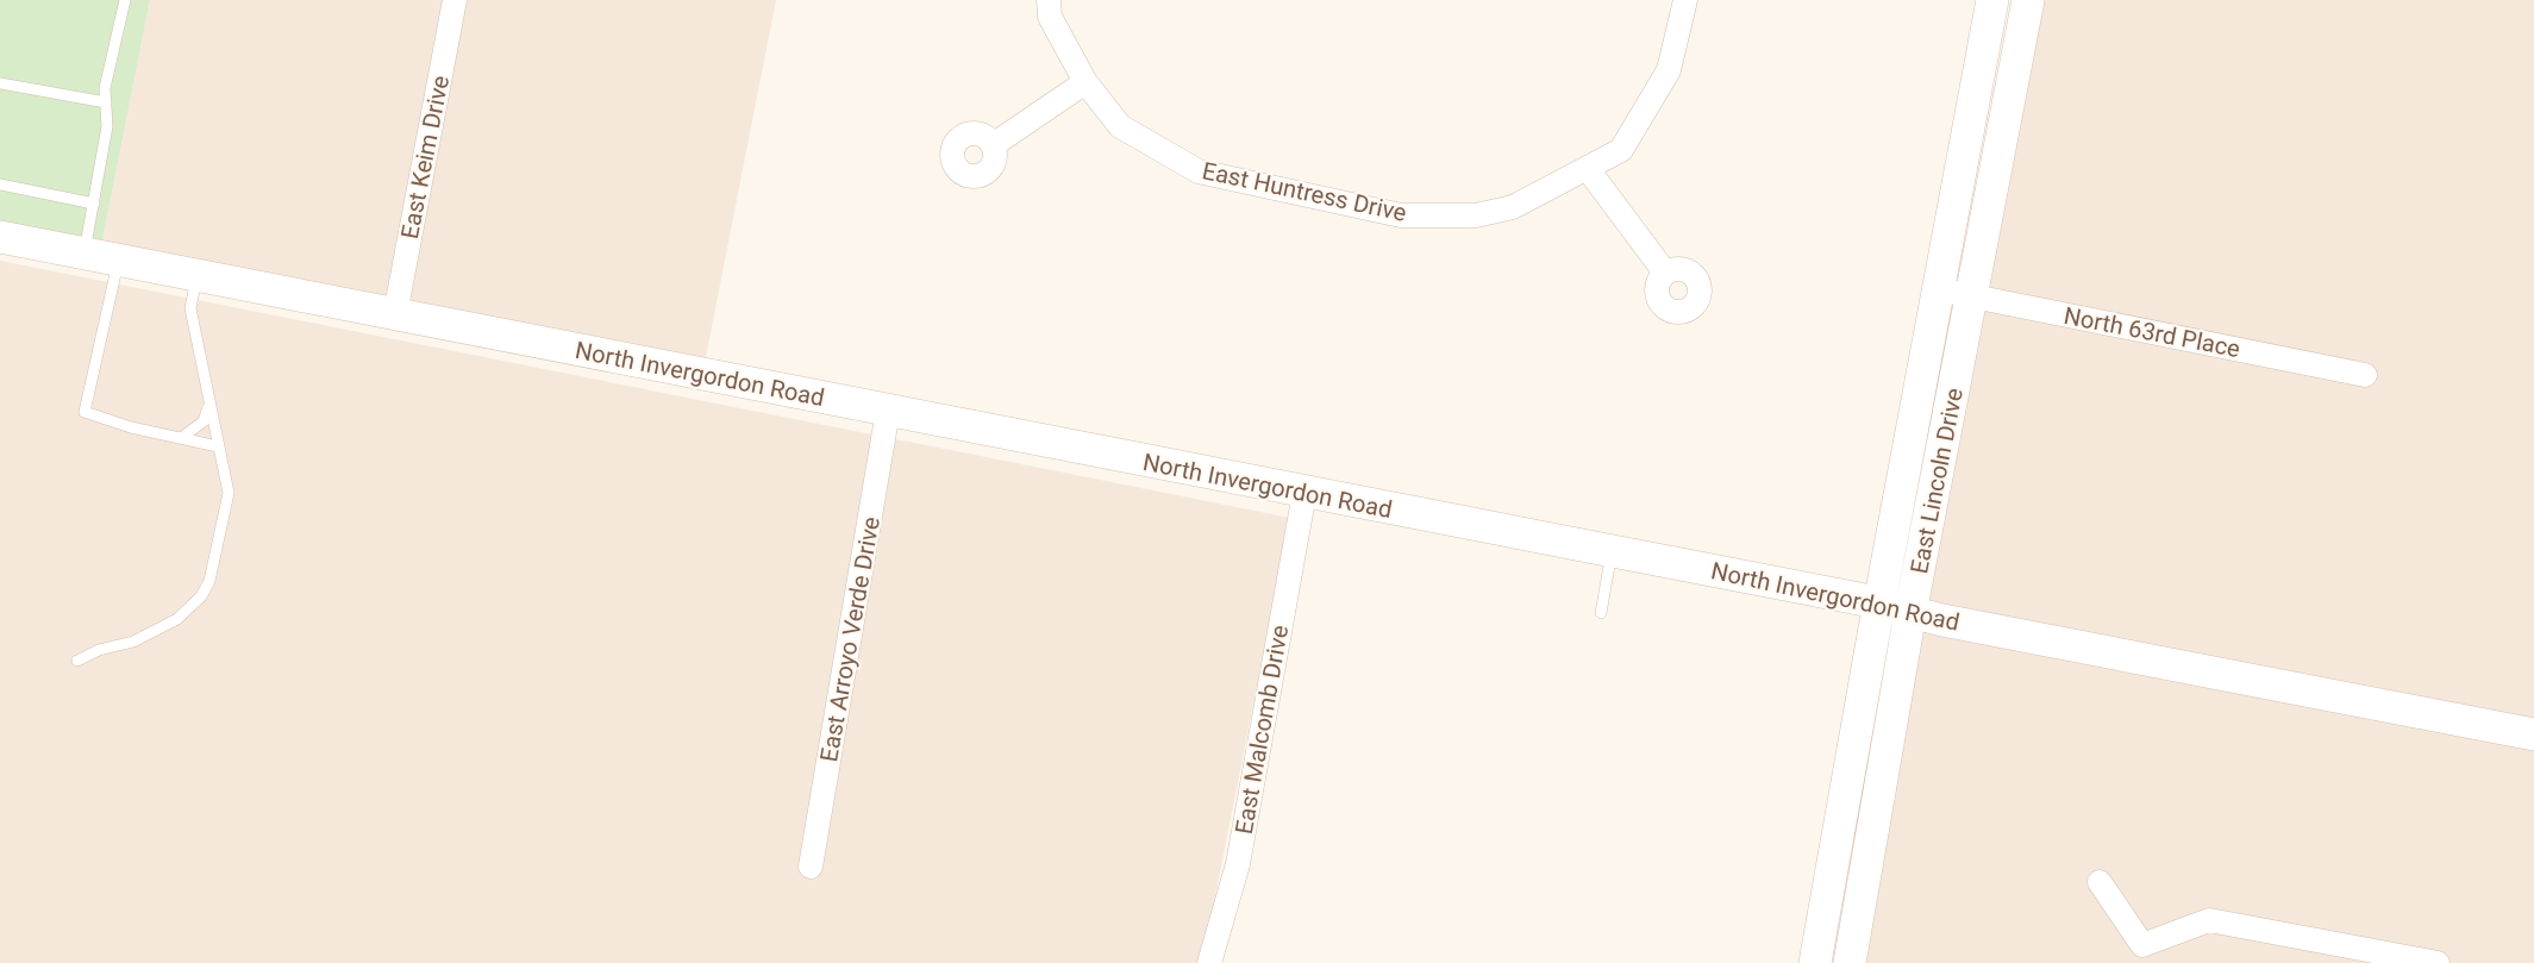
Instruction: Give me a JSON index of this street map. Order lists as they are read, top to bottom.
{
  "streets": {
    "street": [
      "East Keim Drive",
      "East Huntress Drive",
      "North 63rd Place",
      "North Invergordon Road",
      "East Lincoln Drive",
      "East Arroyo Verde Drive",
      "East Malcomb Drive"
    ]
  },
  "crossings": [
    ["East Keim Drive", "North Invergordon Road"],
    ["North 63rd Place", "East Lincoln Drive"],
    ["North Invergordon Road", "East Lincoln Drive"],
    ["North Invergordon Road", "East Arroyo Verde Drive"],
    ["North Invergordon Road", "East Malcomb Drive"]
  ]
}
